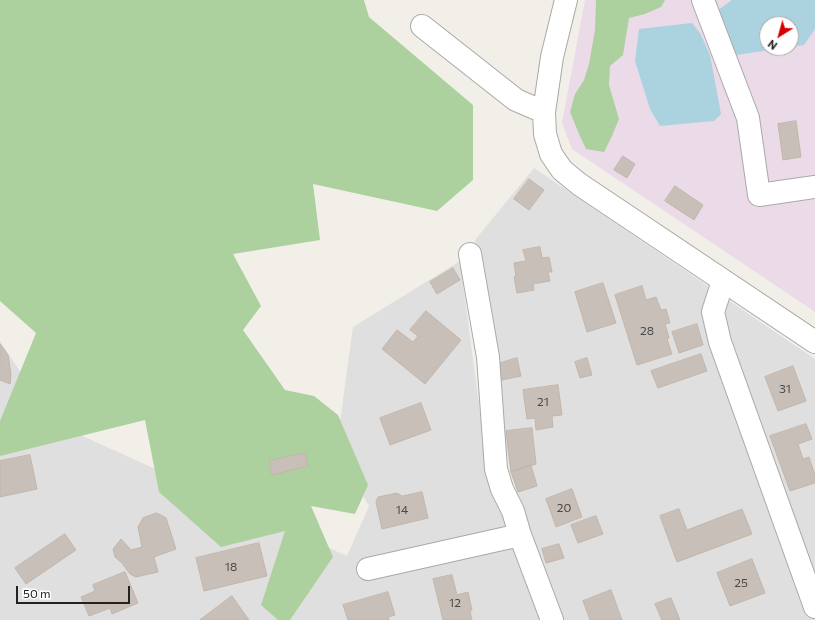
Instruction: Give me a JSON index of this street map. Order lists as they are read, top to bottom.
{
  "house_numbers": [
    "28",
    "31",
    "21",
    "20",
    "14",
    "18",
    "25",
    "12"
  ],
  "scale_bar": "50 m",
  "north": "bottom left"
}
